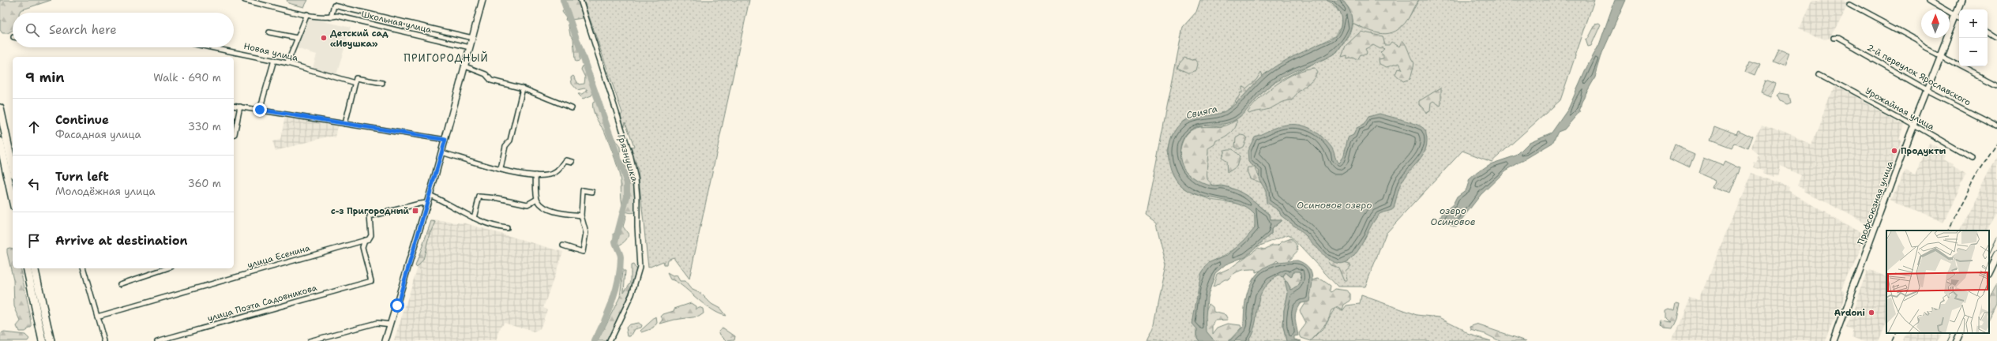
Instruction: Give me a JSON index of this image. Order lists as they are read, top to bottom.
{
  "streets": {
    "street": [
      "Школьная улица",
      "Новая улица",
      "2-й переулок Ярославского",
      "Урожайная улица",
      "Профсоюзная улица",
      "улица Есенина",
      "улица Поэта Садовникова"
    ]
  },
  "crossings": [
    ["2-й переулок Ярославского", "Профсоюзная улица"],
    ["Урожайная улица", "Профсоюзная улица"],
    ["улица Есенина", "улица Поэта Садовникова"]
  ],
  "districts": ["ПРИГОРОДНЫЙ"],
  "water": [
    "Свияга",
    "Грязнушка",
    "Осиновое озеро",
    "озеро Осиновое"
  ],
  "places": {
    "other": ["Детский сад «Ивушка»", "Продукты", "Ardoni"],
    "transit": ["с-з Пригородный"]
  },
  "north": "top",
  "page": {
    "map_buttons": ["+", "−"],
    "search": "Search here",
    "heading": ["9 min", "Walk · 690 m"],
    "list": [
      ["Continue", "Фасадная улица", "330 m"],
      ["Turn left", "Молодёжная улица", "360 m"],
      "Arrive at destination"
    ]
  }
}
